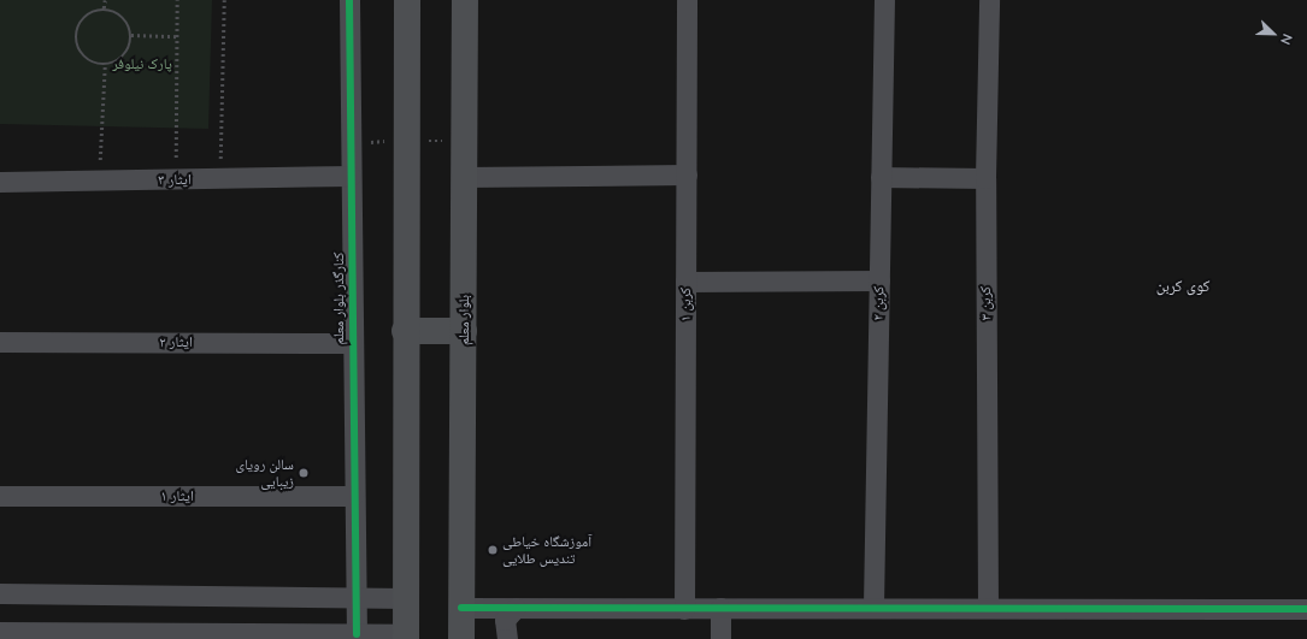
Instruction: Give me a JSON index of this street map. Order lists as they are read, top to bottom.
{
  "streets": {
    "main road": ["بلوار معلم"],
    "street": [
      "ایثار ۳",
      "کنارگذر بلوار معلم",
      "کربن ۲",
      "کربن ۳",
      "کربن ۱",
      "ایثار ۲",
      "ایثار ۱"
    ]
  },
  "crossings": [
    ["ایثار ۳", "کنارگذر بلوار معلم"],
    ["کنارگذر بلوار معلم", "ایثار ۲"],
    ["کنارگذر بلوار معلم", "ایثار ۱"]
  ],
  "districts": ["کوی کربن"],
  "parks": ["پارک نیلوفر"],
  "places": ["سالن رویای زیبایی", "آموزشگاه خیاطی تندیس طلایی"],
  "north": "bottom right"
}
